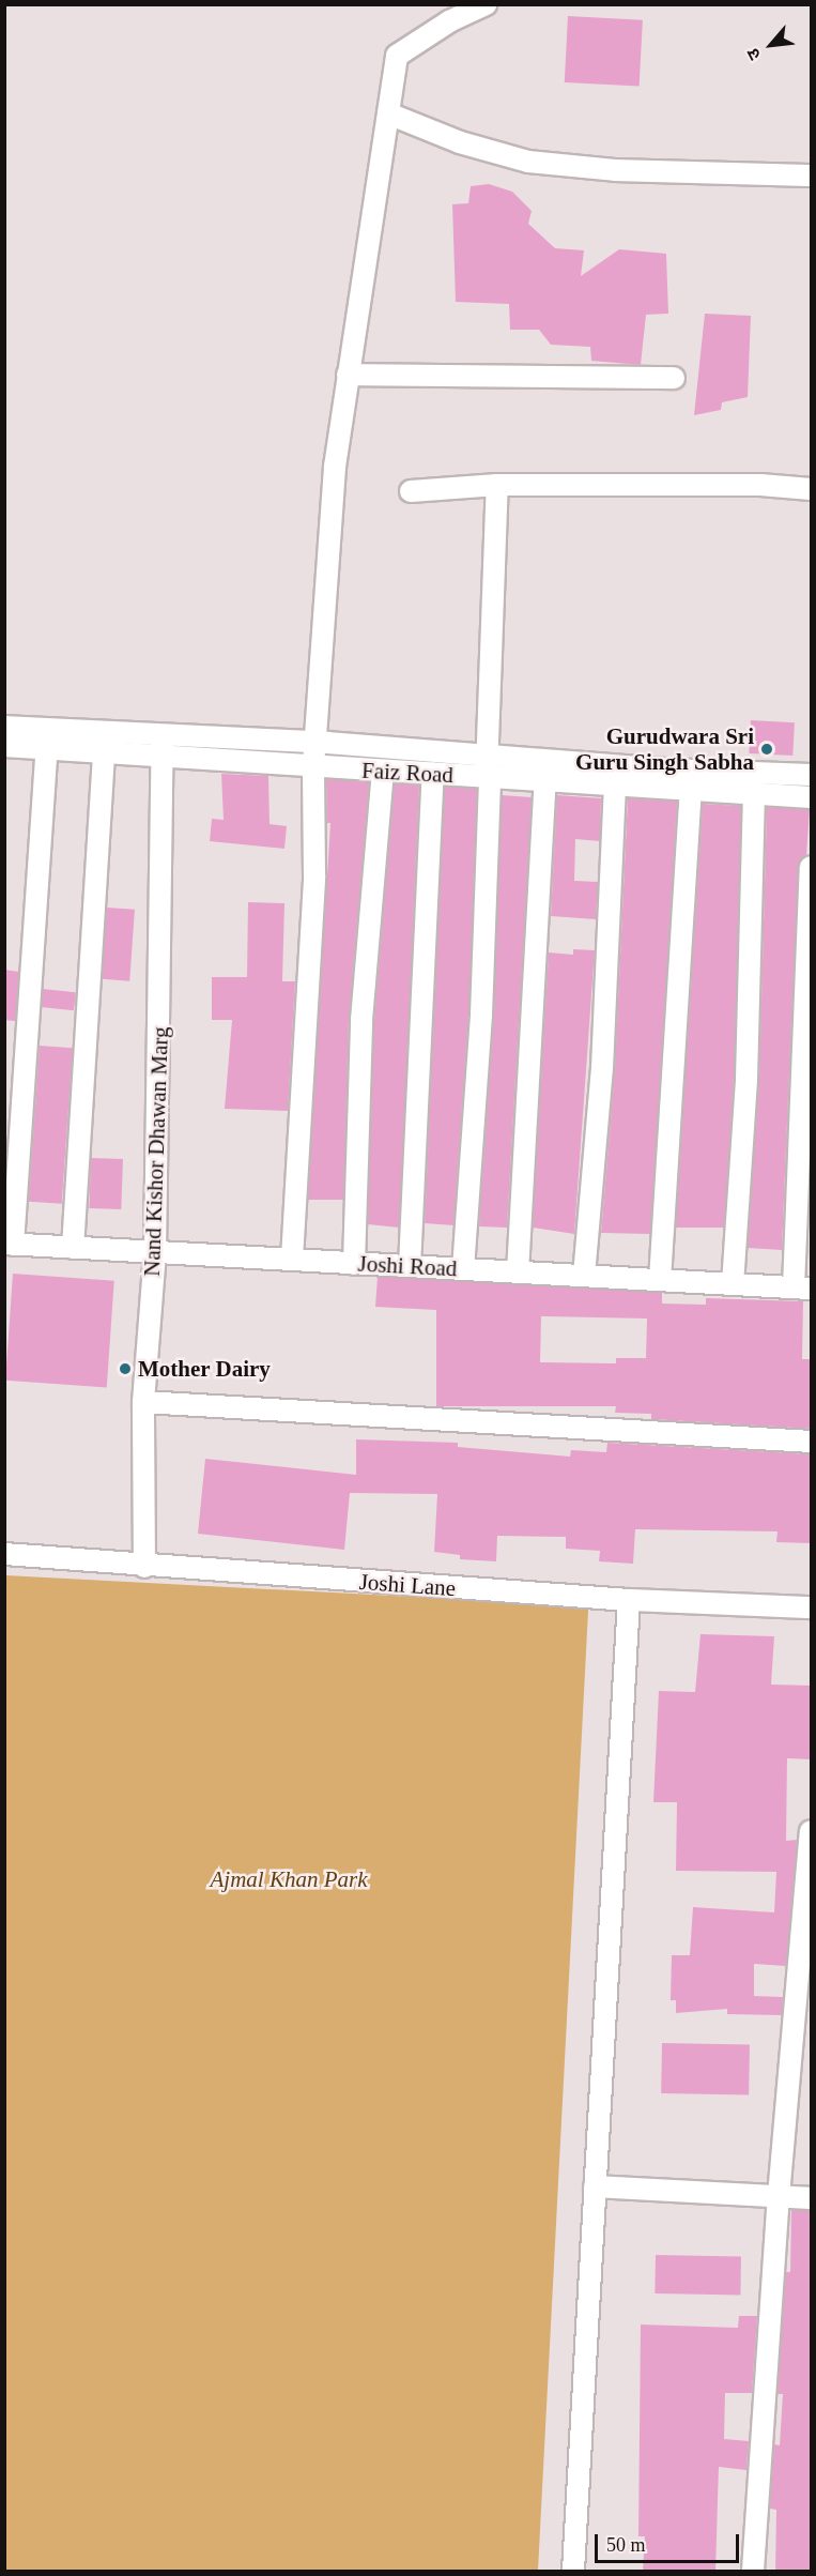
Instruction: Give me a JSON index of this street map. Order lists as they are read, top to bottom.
{
  "streets": {
    "street": [
      "Faiz Road",
      "Nand Kishor Dhawan Marg",
      "Joshi Road",
      "Joshi Lane"
    ]
  },
  "crossings": [
    ["Faiz Road", "Nand Kishor Dhawan Marg"],
    ["Nand Kishor Dhawan Marg", "Joshi Road"],
    ["Nand Kishor Dhawan Marg", "Joshi Lane"]
  ],
  "parks": ["Ajmal Khan Park"],
  "places": ["Gurudwara Sri Guru Singh Sabha", "Mother Dairy"],
  "scale_bar": "50 m",
  "north": "bottom left"
}
